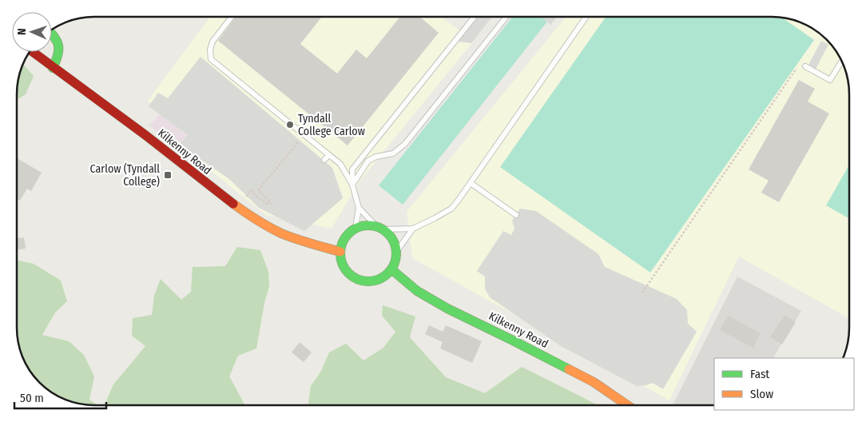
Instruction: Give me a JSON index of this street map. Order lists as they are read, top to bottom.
{
  "streets": {
    "main road": ["Kilkenny Road"]
  },
  "places": {
    "other": ["Tyndall College Carlow"],
    "transit": ["Carlow (Tyndall College)"]
  },
  "legend": ["Fast", "Slow"],
  "scale_bar": "50 m",
  "north": "left"
}
